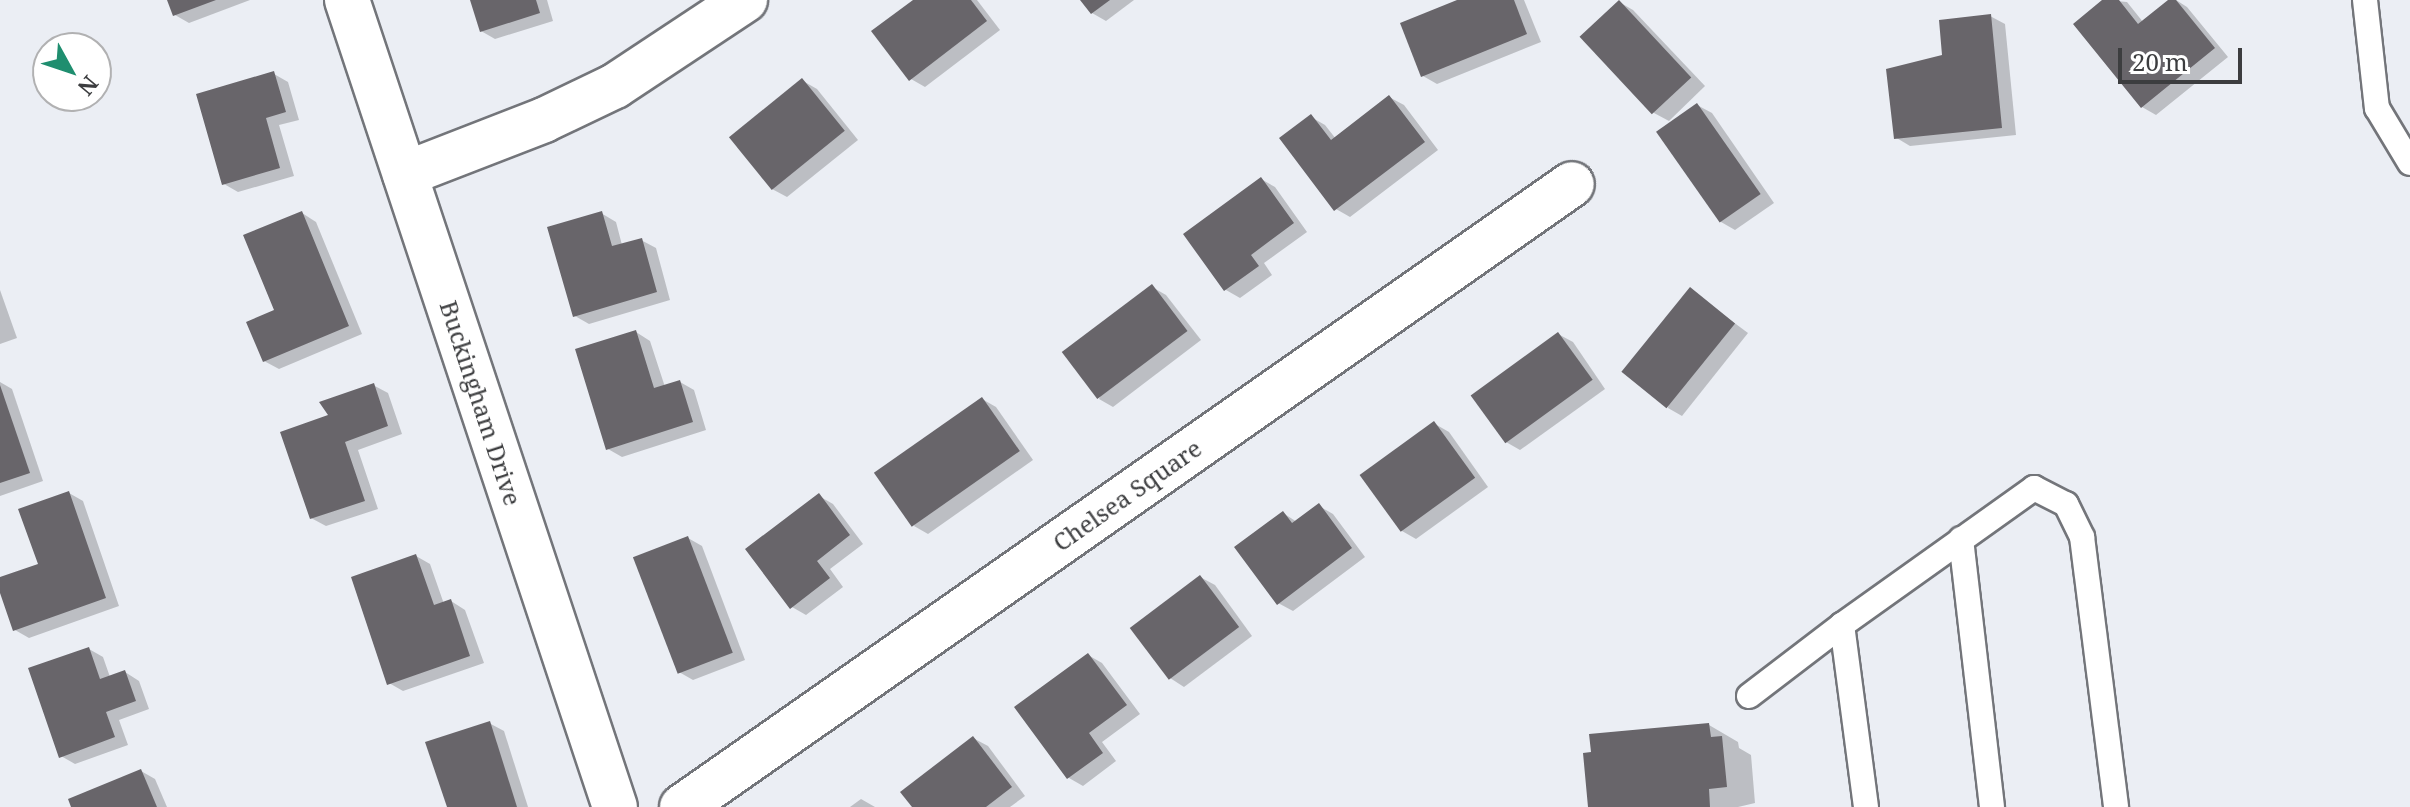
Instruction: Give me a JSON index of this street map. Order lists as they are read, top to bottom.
{
  "streets": {
    "street": ["Buckingham Drive", "Chelsea Square"]
  },
  "scale_bar": "20 m",
  "north": "bottom right"
}
